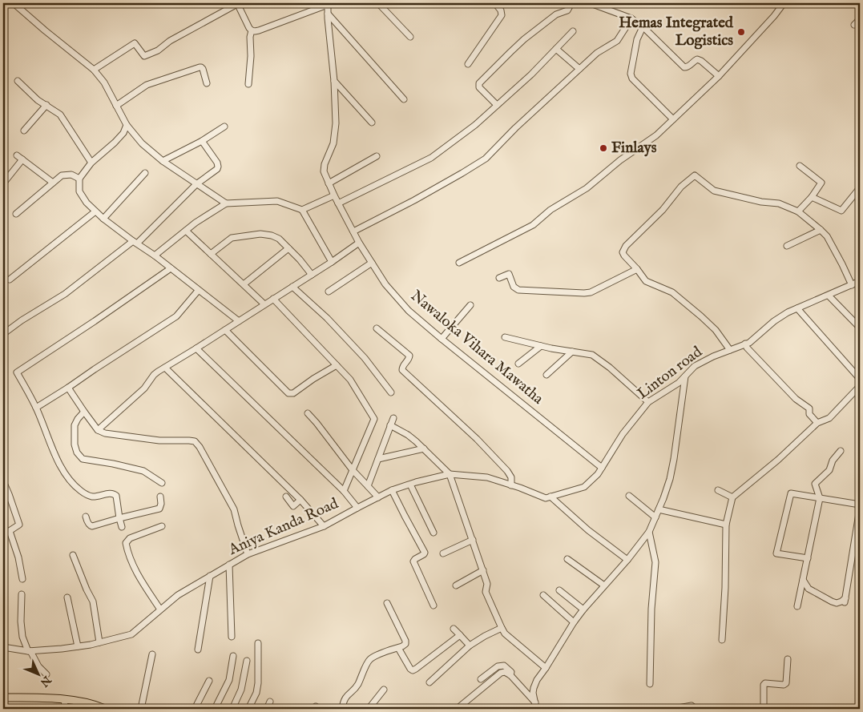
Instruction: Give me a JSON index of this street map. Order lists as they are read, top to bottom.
{
  "streets": {
    "street": ["Nawaloka Vihara Mawatha", "Linton road", "Aniya Kanda Road"]
  },
  "crossings": [
    ["Nawaloka Vihara Mawatha", "Linton road"],
    ["Nawaloka Vihara Mawatha", "Aniya Kanda Road"],
    ["Linton road", "Aniya Kanda Road"]
  ],
  "places": ["Hemas Integrated Logistics", "Finlays"],
  "north": "bottom right"
}
